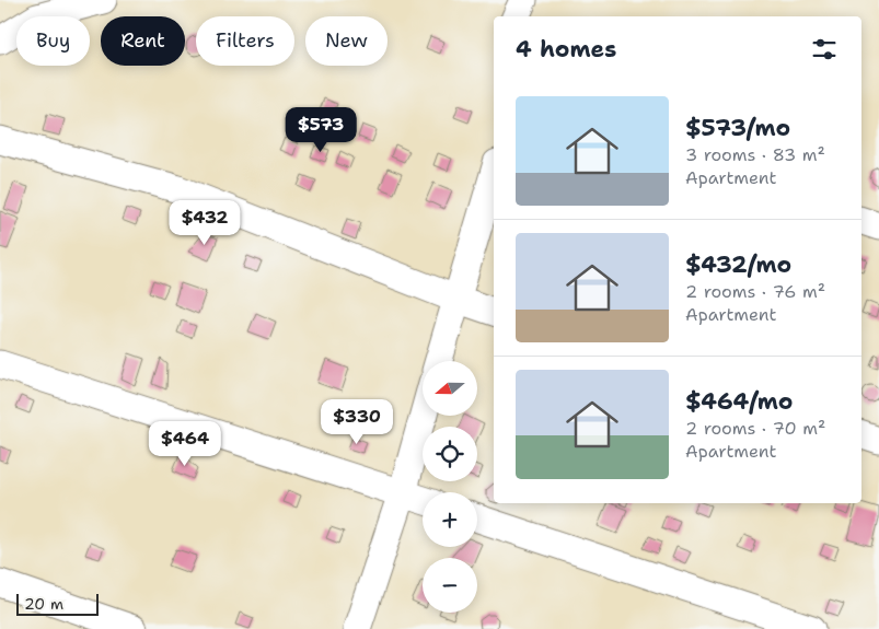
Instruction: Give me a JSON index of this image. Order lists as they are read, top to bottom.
{
  "scale_bar": "20 m",
  "north": "left",
  "page": {
    "chip": [
      "Buy",
      "Rent",
      "Filters",
      "New"
    ],
    "heading": "4 homes",
    "list": [
      {
        "name": "$573/mo",
        "note": "3 rooms · 83 m² · Apartment"
      },
      {
        "name": "$432/mo",
        "note": "2 rooms · 76 m² · Apartment"
      },
      {
        "name": "$464/mo",
        "note": "2 rooms · 70 m² · Apartment"
      }
    ],
    "price": [
      "$573",
      "$432",
      "$330",
      "$464"
    ],
    "map_buttons": ["+", "−"],
    "scale": "20 m"
  }
}
